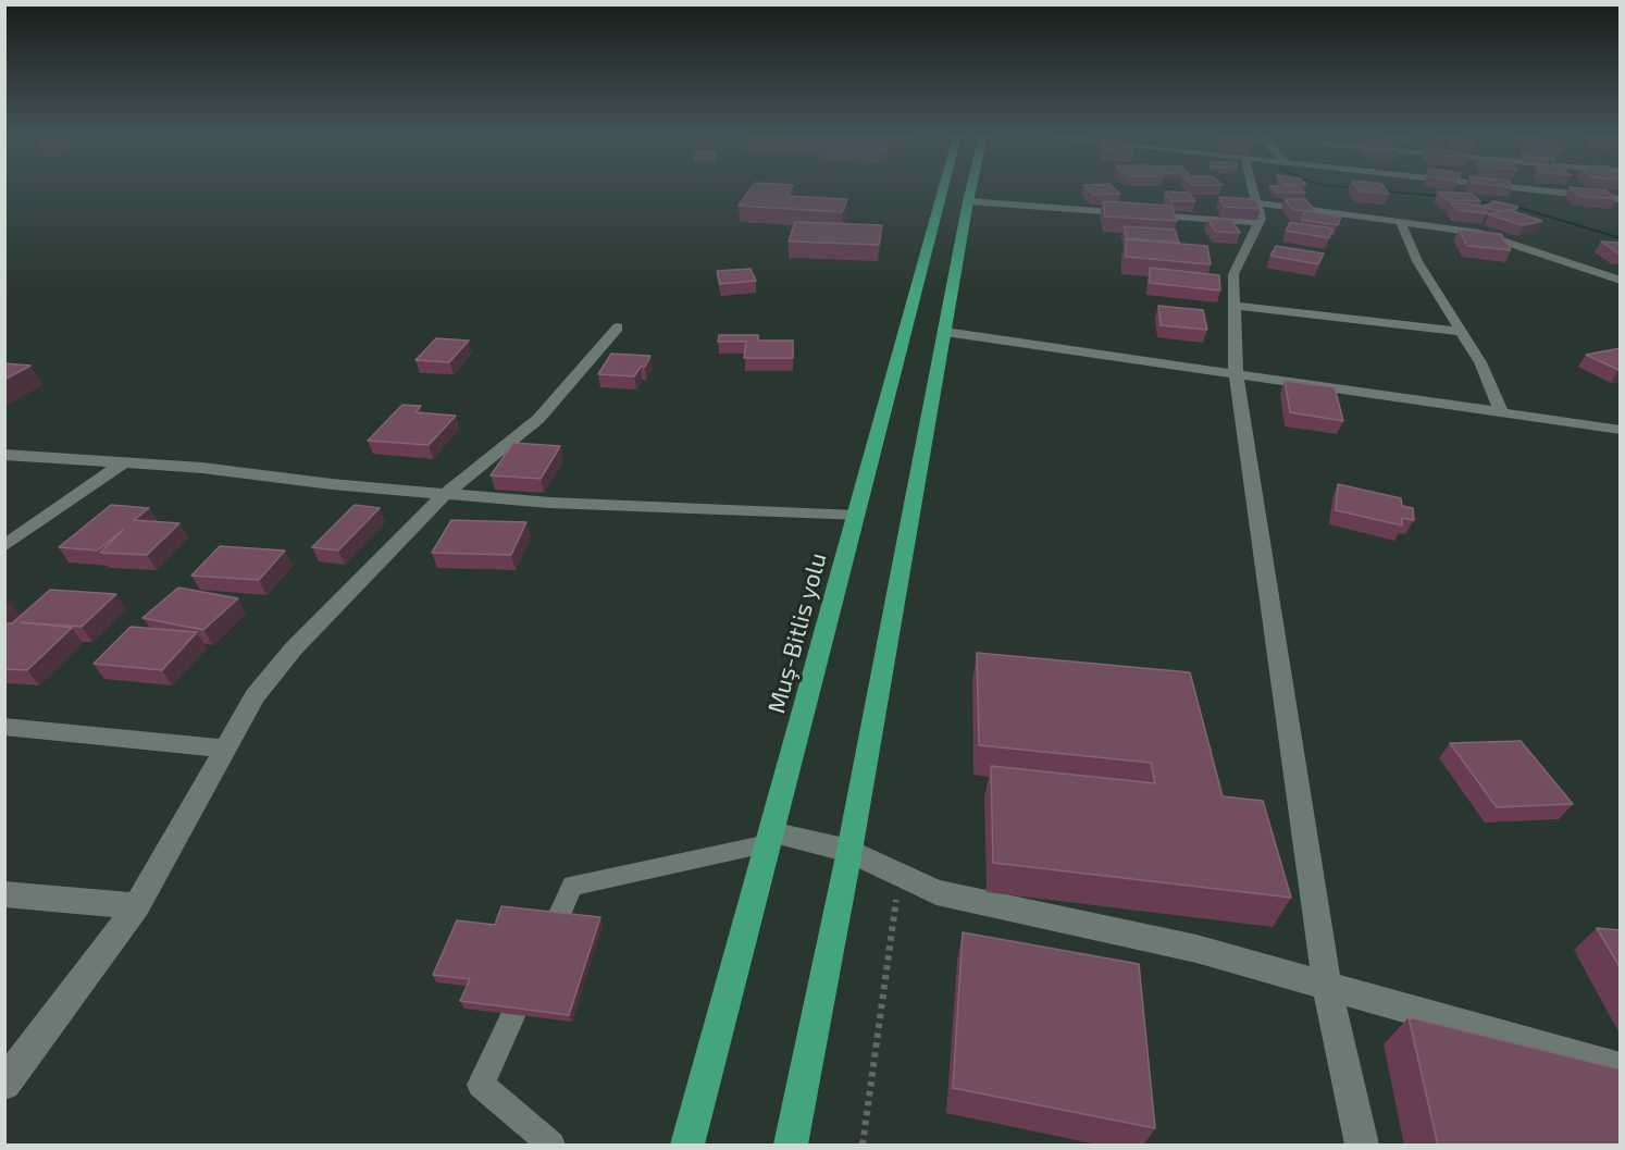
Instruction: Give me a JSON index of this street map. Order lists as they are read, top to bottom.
{
  "streets": {
    "highway": ["Muş-Bitlis yolu"]
  }
}
